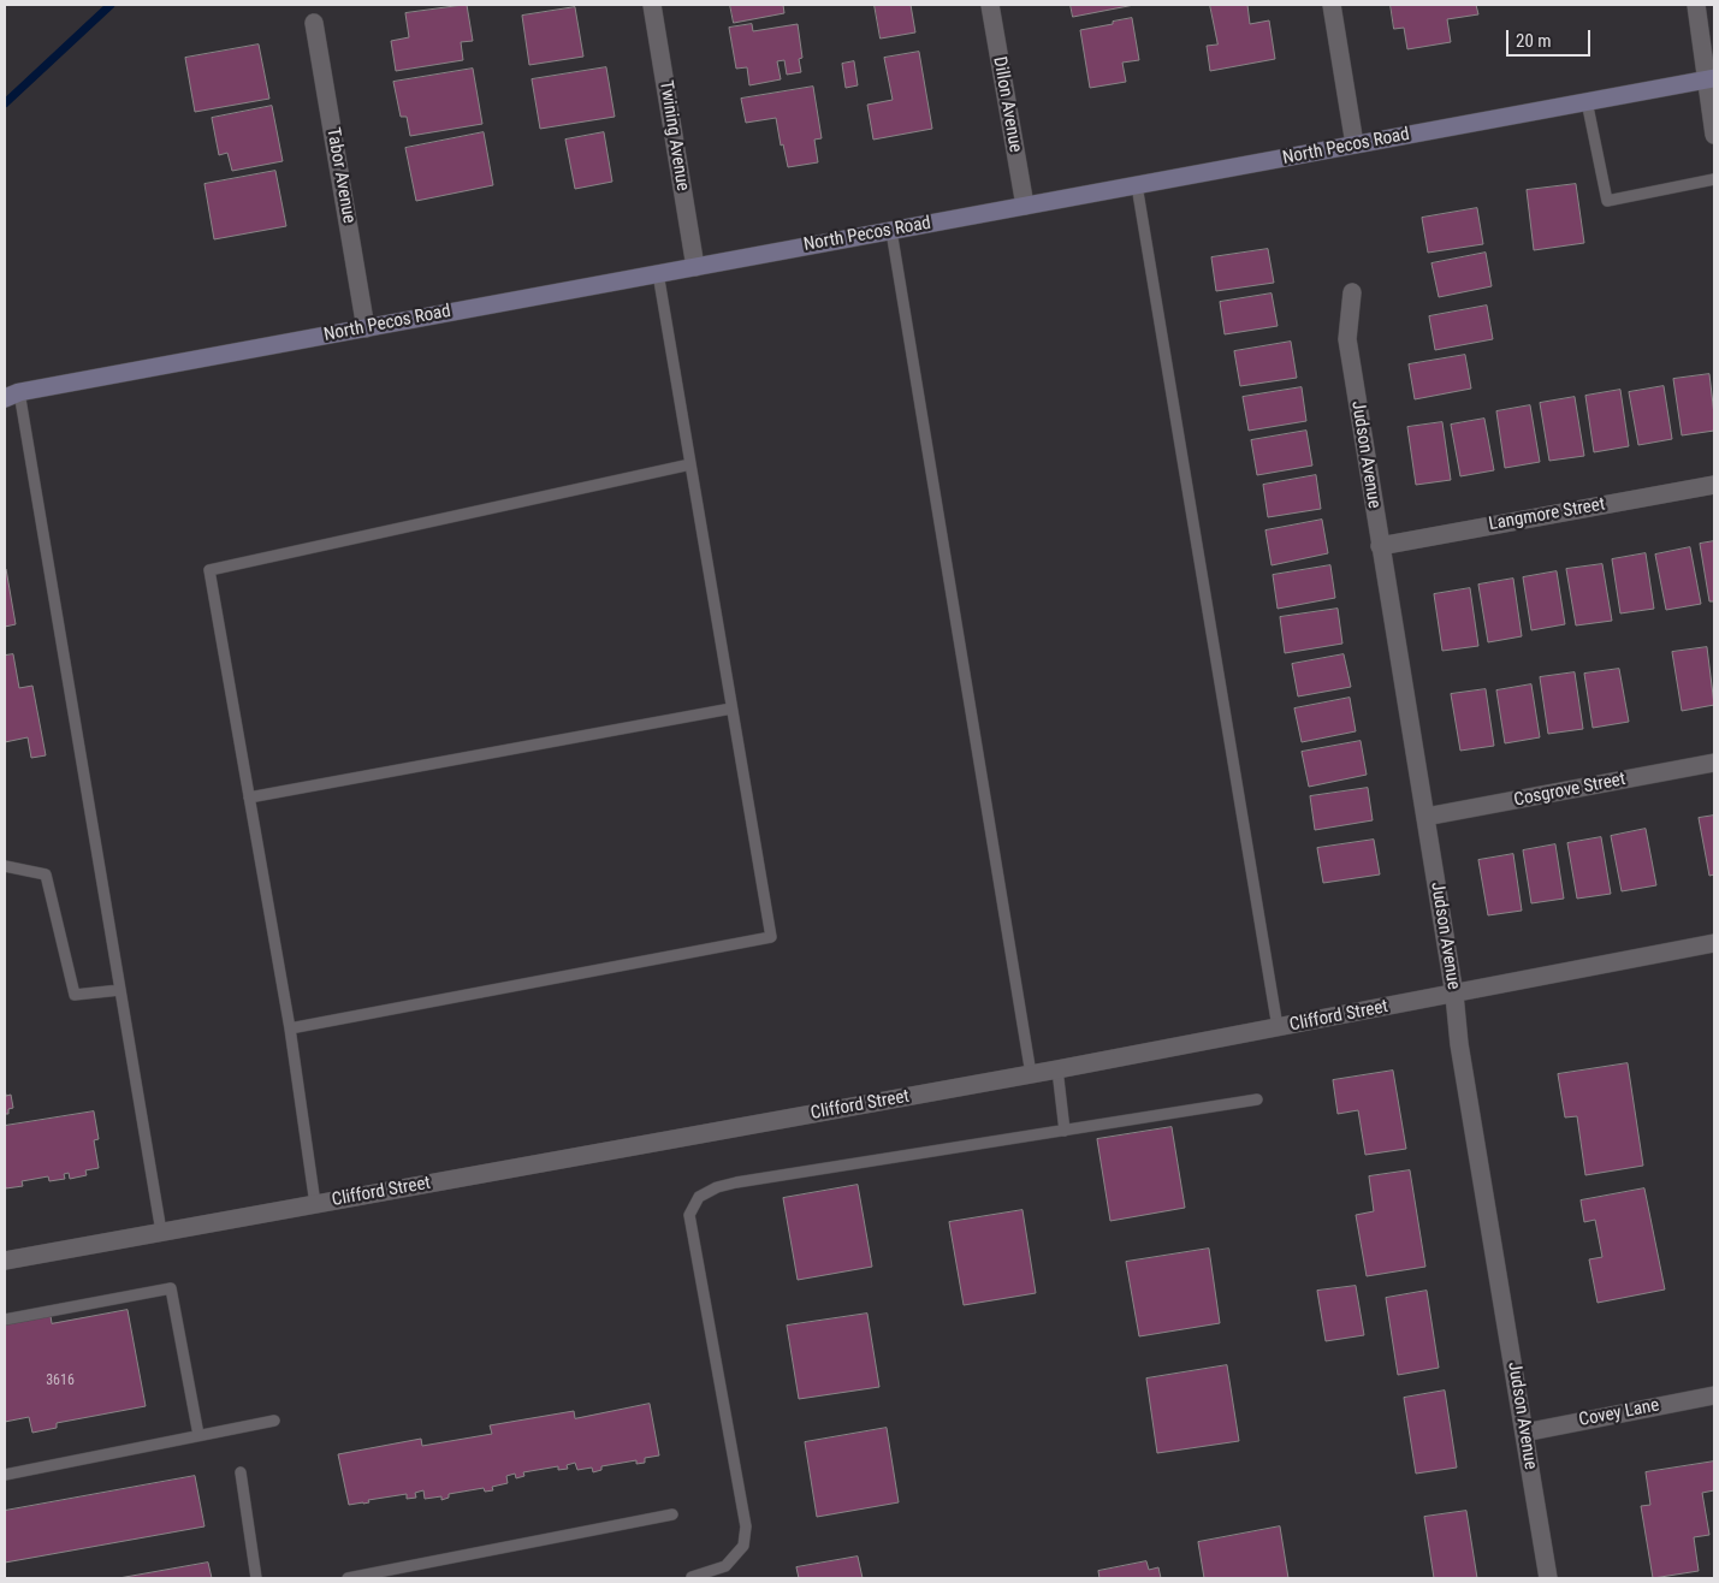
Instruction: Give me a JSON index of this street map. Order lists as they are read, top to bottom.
{
  "streets": {
    "main road": ["North Pecos Road"],
    "street": [
      "Dillon Avenue",
      "Twining Avenue",
      "Tabor Avenue",
      "Judson Avenue",
      "Langmore Street",
      "Cosgrove Street",
      "Clifford Street",
      "Covey Lane"
    ]
  },
  "crossings": [
    ["Dillon Avenue", "North Pecos Road"],
    ["Twining Avenue", "North Pecos Road"],
    ["North Pecos Road", "Tabor Avenue"],
    ["Judson Avenue", "Langmore Street"],
    ["Judson Avenue", "Cosgrove Street"],
    ["Judson Avenue", "Clifford Street"],
    ["Judson Avenue", "Covey Lane"]
  ],
  "house_numbers": ["3616"],
  "scale_bar": "20 m"
}
